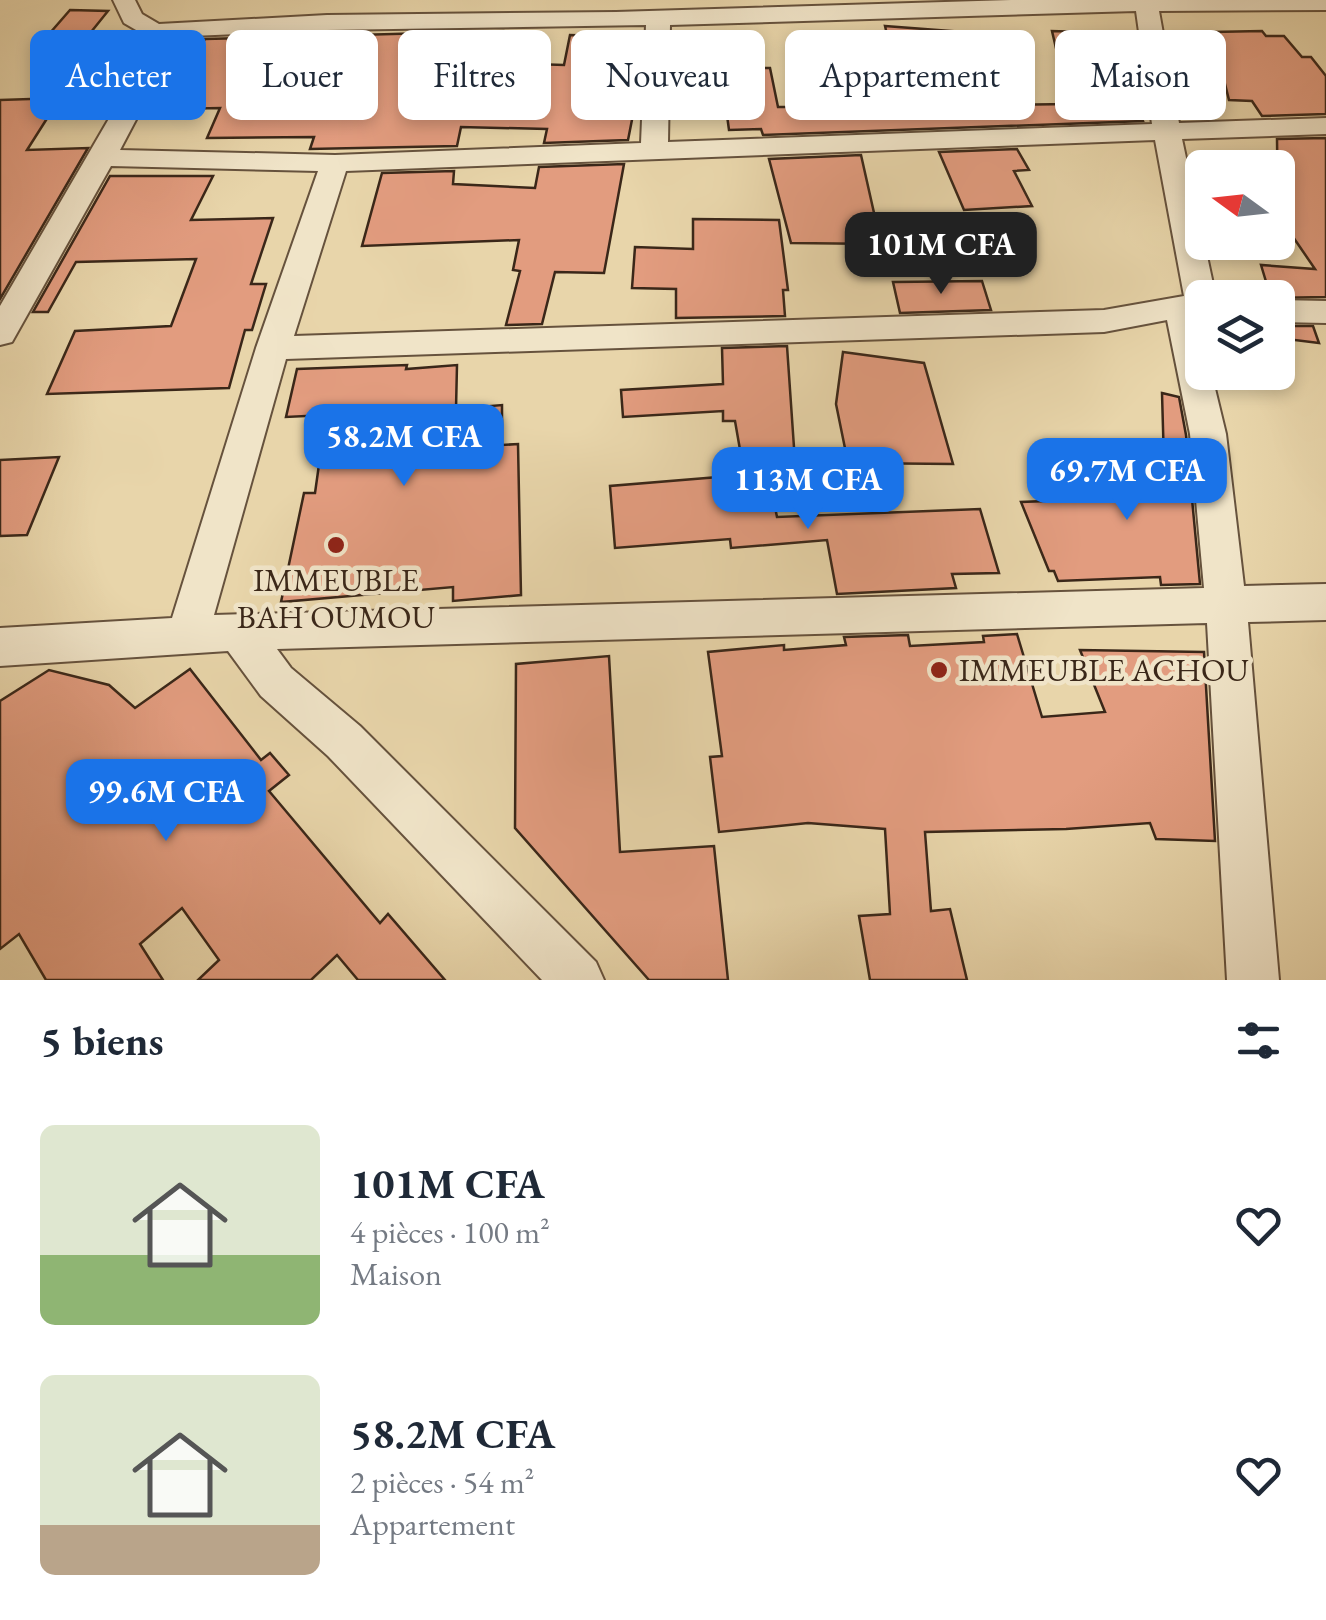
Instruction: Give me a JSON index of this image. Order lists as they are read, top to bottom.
{
  "places": ["IMMEUBLE BAH OUMOU", "IMMEUBLE ACHOU"],
  "north": "left",
  "page": {
    "chip": [
      "Acheter",
      "Louer",
      "Filtres",
      "Nouveau",
      "Appartement",
      "Maison"
    ],
    "price": [
      "101M CFA",
      "58.2M CFA",
      "69.7M CFA",
      "113M CFA",
      "99.6M CFA"
    ],
    "heading": "5 biens",
    "list": [
      {
        "name": "101M CFA",
        "note": "4 pièces · 100 m² · Maison"
      },
      {
        "name": "58.2M CFA",
        "note": "2 pièces · 54 m² · Appartement"
      }
    ]
  }
}
